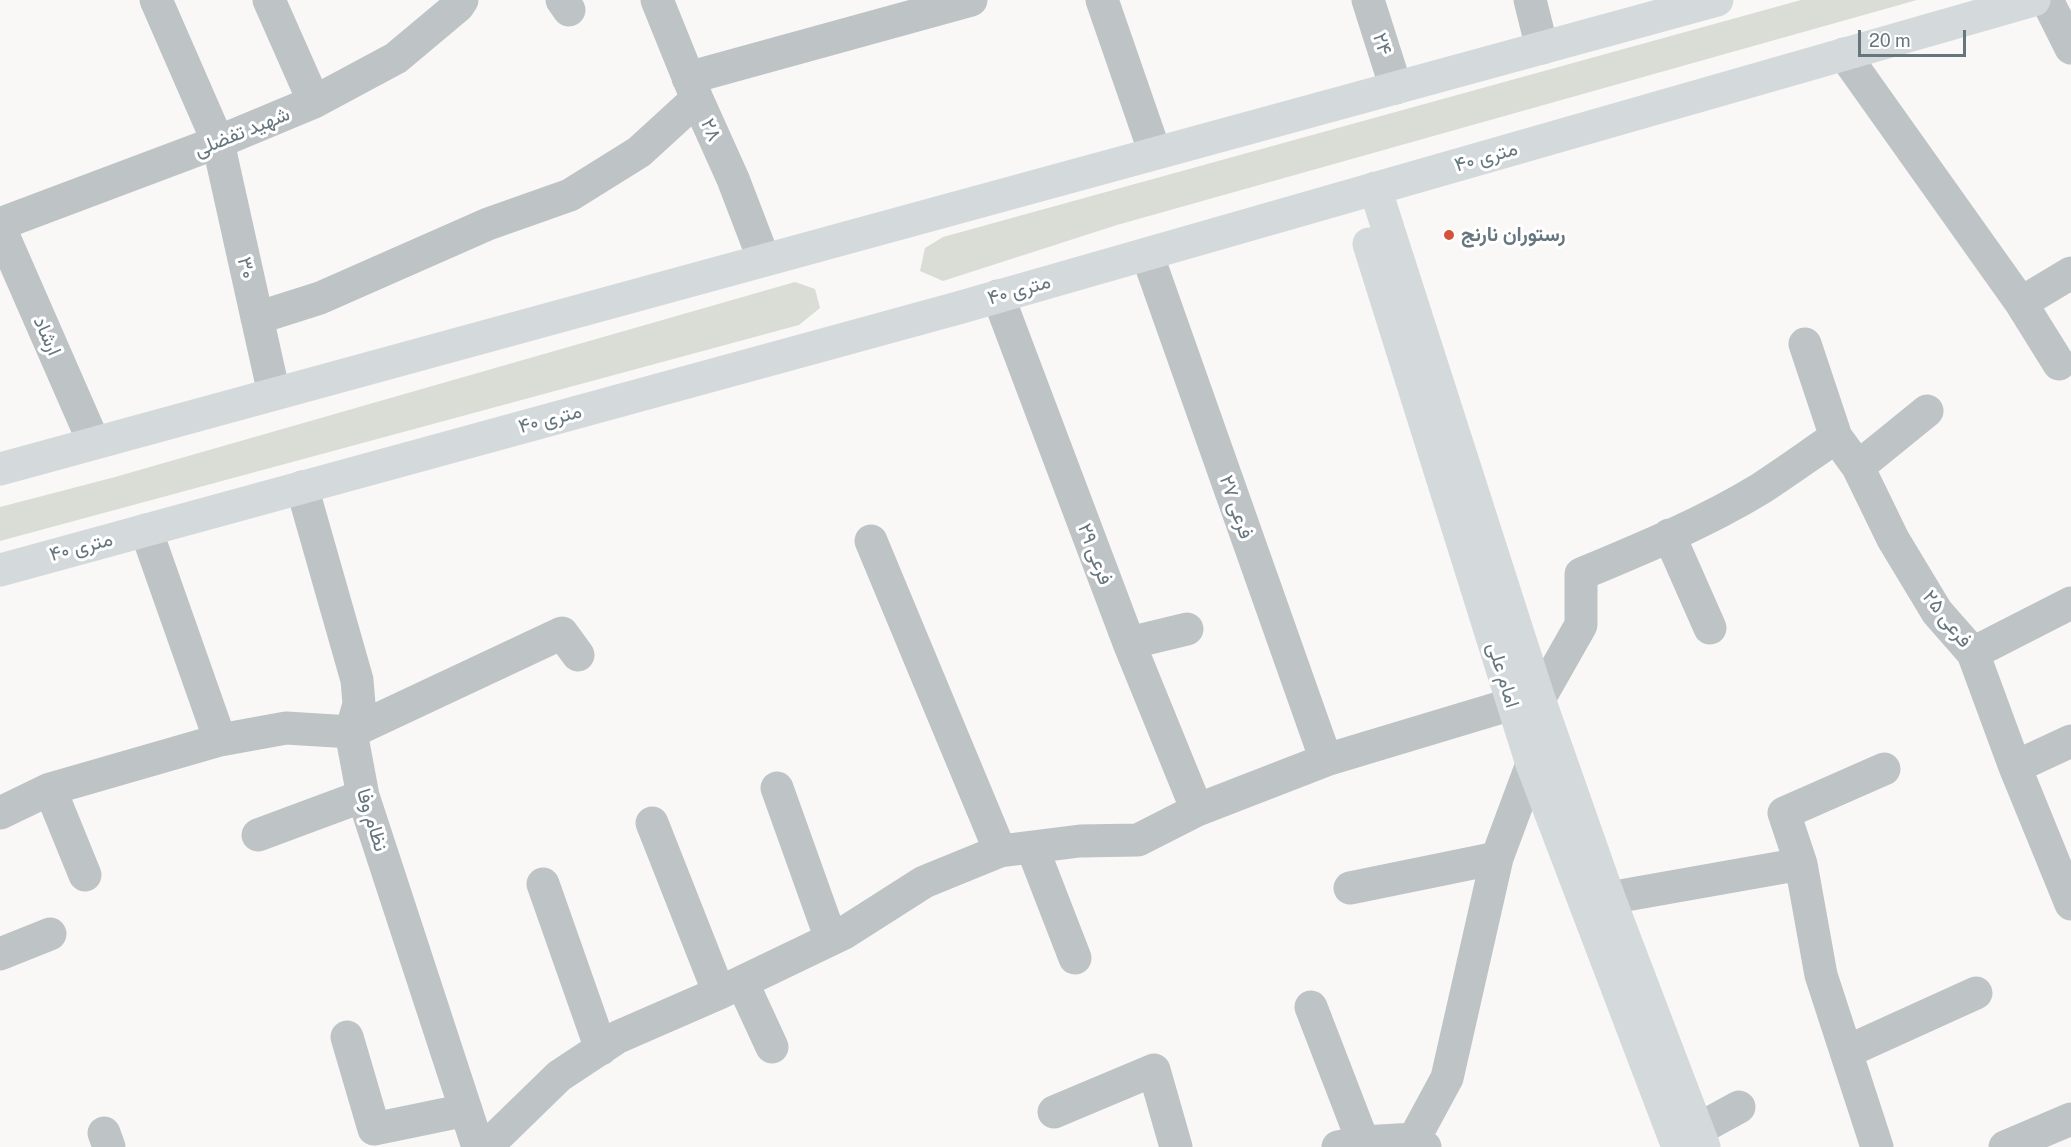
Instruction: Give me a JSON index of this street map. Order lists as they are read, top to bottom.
{
  "streets": {
    "main road": ["۴۰ متری", "امام علی"],
    "street": [
      "۲۴",
      "۲۸",
      "شهید تفضلی",
      "۳۰",
      "ارشاد",
      "فرعی ۲۷",
      "فرعی ۲۹",
      "فرعی ۲۵",
      "نظام وفا"
    ]
  },
  "crossings": [
    ["شهید تفضلی", "۳۰"],
    ["۴۰ متری", "فرعی ۲۷"],
    ["۴۰ متری", "فرعی ۲۹"],
    ["۴۰ متری", "امام علی"],
    ["۴۰ متری", "نظام وفا"]
  ],
  "places": ["رستوران نارنج"],
  "scale_bar": "20 m"
}
